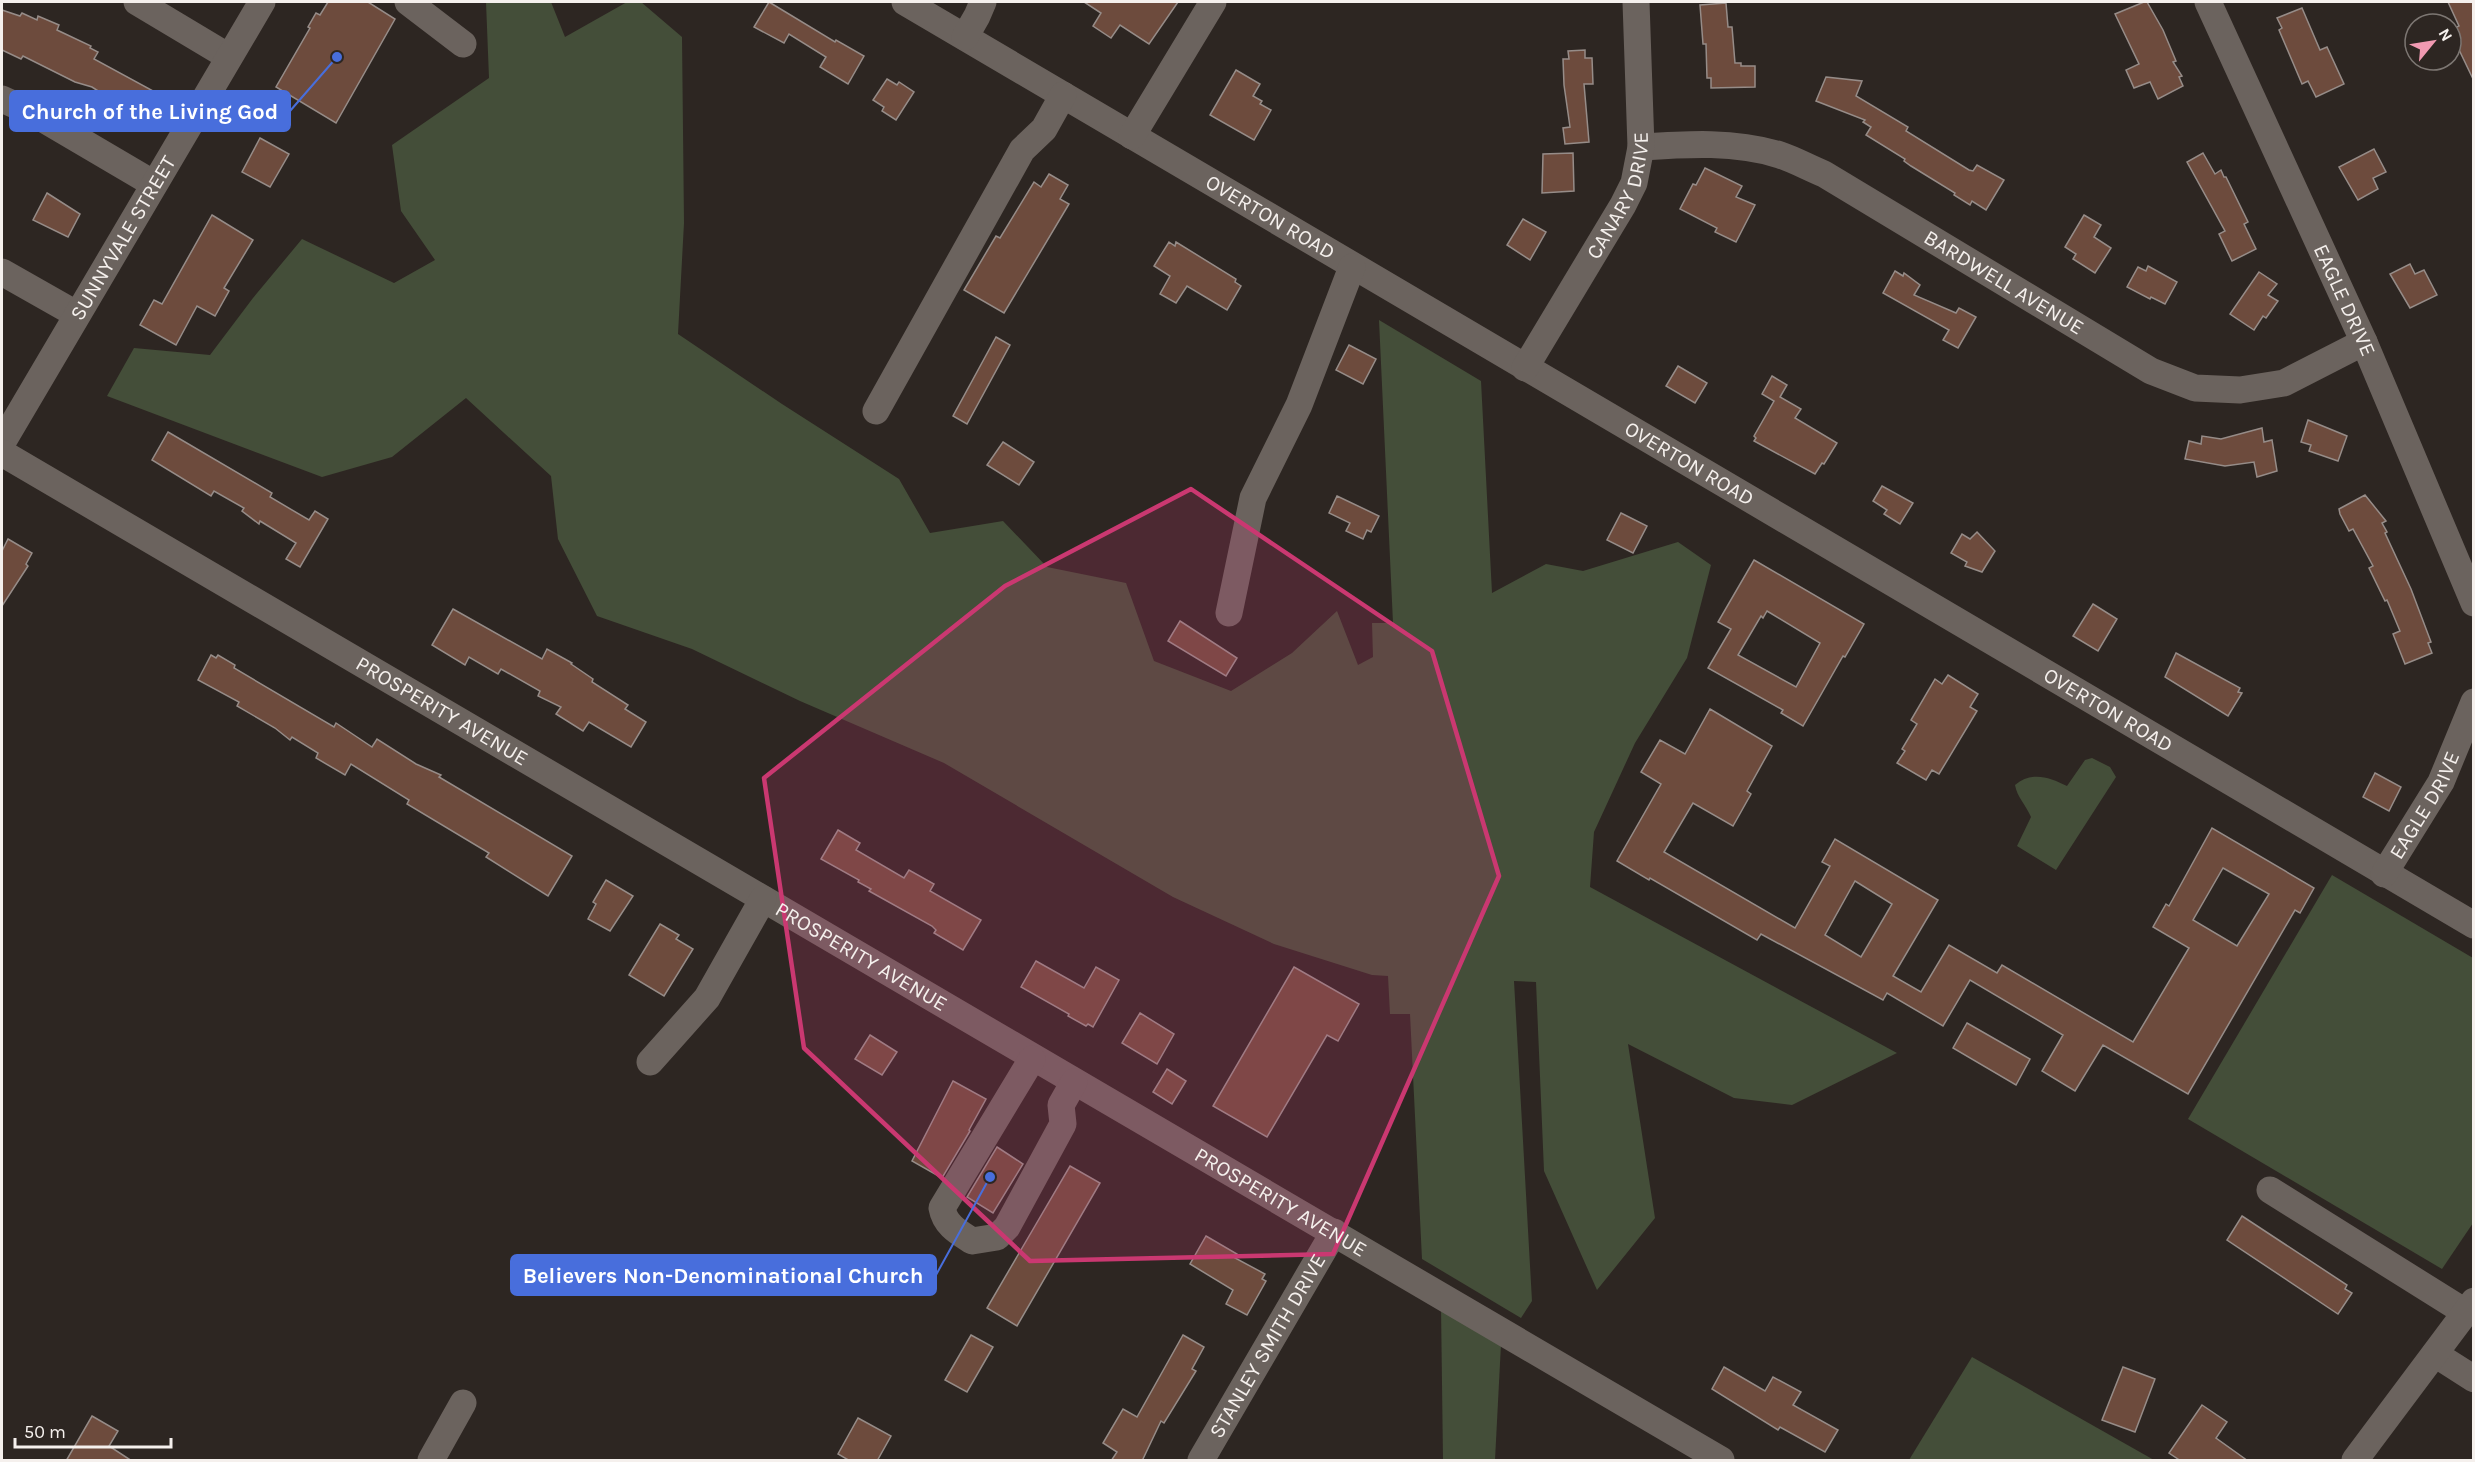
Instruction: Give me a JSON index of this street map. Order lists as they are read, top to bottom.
{
  "streets": {
    "street": [
      "CANARY DRIVE",
      "OVERTON ROAD",
      "SUNNYVALE STREET",
      "BARDWELL AVENUE",
      "EAGLE DRIVE",
      "PROSPERITY AVENUE",
      "STANLEY SMITH DRIVE"
    ]
  },
  "crossings": [
    ["CANARY DRIVE", "OVERTON ROAD"],
    ["CANARY DRIVE", "BARDWELL AVENUE"],
    ["OVERTON ROAD", "EAGLE DRIVE"],
    ["BARDWELL AVENUE", "EAGLE DRIVE"],
    ["PROSPERITY AVENUE", "STANLEY SMITH DRIVE"]
  ],
  "places": ["Church of the Living God", "Believers Non-Denominational Church"],
  "scale_bar": "50 m",
  "north": "top right"
}
